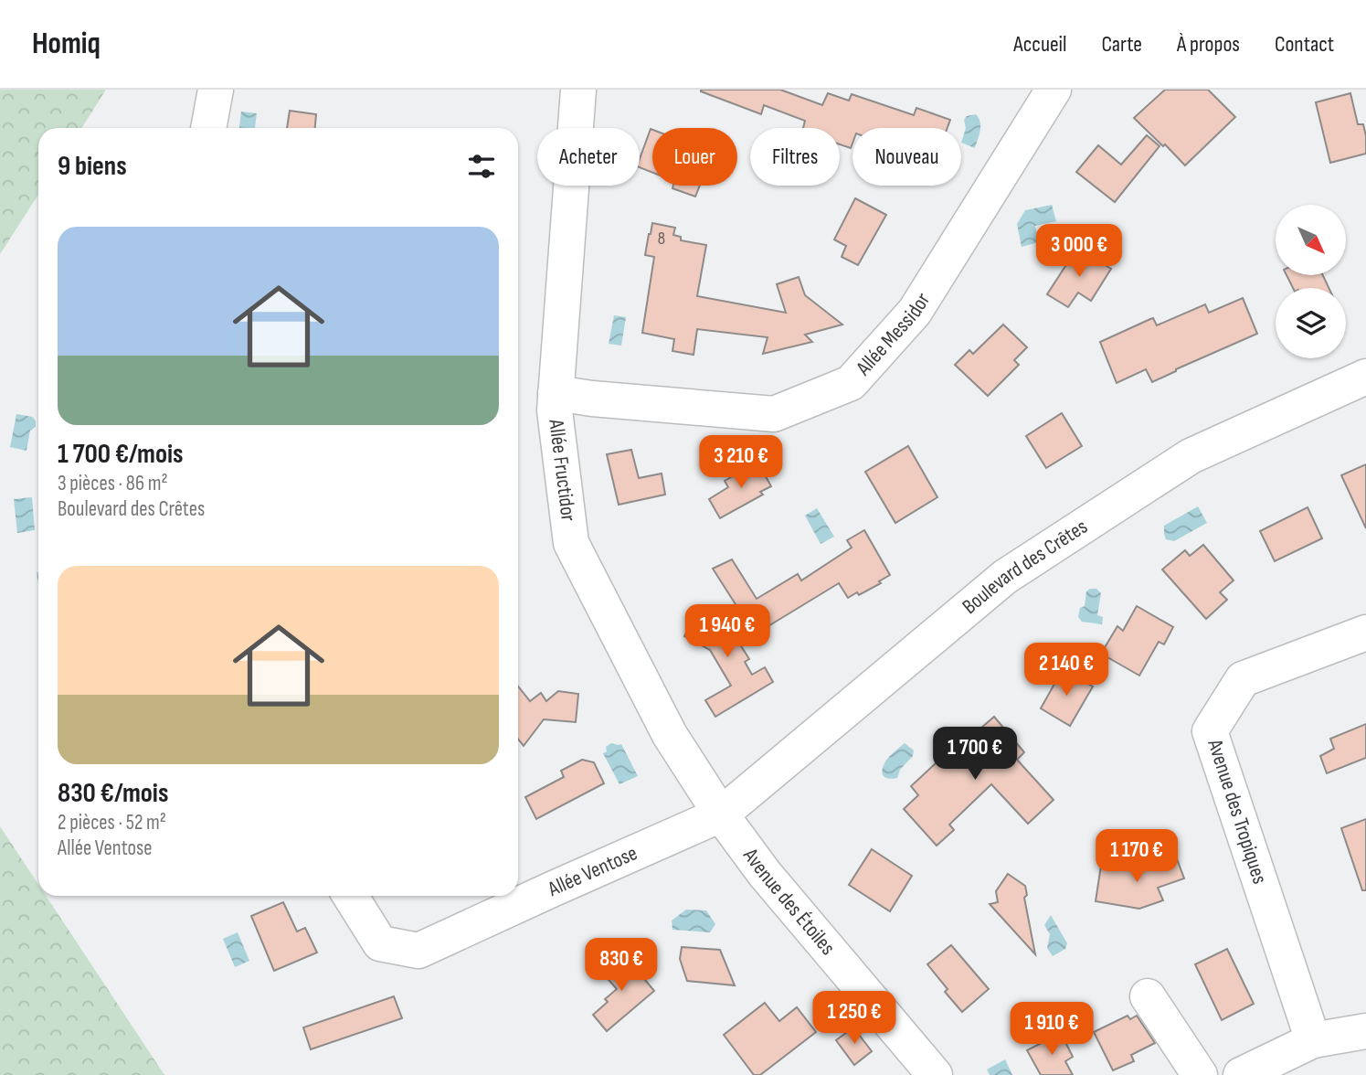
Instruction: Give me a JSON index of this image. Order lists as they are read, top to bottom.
{
  "streets": {
    "street": [
      "Allée Messidor",
      "Allée Fructidor",
      "Boulevard des Crêtes",
      "Avenue des Tropiques",
      "Allée Ventose",
      "Avenue des Étoiles"
    ]
  },
  "crossings": [
    ["Allée Messidor", "Allée Fructidor"],
    ["Allée Fructidor", "Boulevard des Crêtes"],
    ["Allée Fructidor", "Allée Ventose"],
    ["Allée Fructidor", "Avenue des Étoiles"],
    ["Boulevard des Crêtes", "Allée Ventose"],
    ["Boulevard des Crêtes", "Avenue des Étoiles"],
    ["Allée Ventose", "Avenue des Étoiles"]
  ],
  "house_numbers": ["8"],
  "north": "bottom right",
  "page": {
    "header": "Homiq",
    "nav": [
      "Accueil",
      "Carte",
      "À propos",
      "Contact"
    ],
    "chip": [
      "Acheter",
      "Louer",
      "Filtres",
      "Nouveau"
    ],
    "heading": "9 biens",
    "list": [
      {
        "name": "1 700 €/mois",
        "note": "3 pièces · 86 m² · Boulevard des Crêtes"
      },
      {
        "name": "830 €/mois",
        "note": "2 pièces · 52 m² · Allée Ventose"
      }
    ],
    "price": [
      "3 000 €",
      "3 210 €",
      "1 940 €",
      "2 140 €",
      "1 700 €",
      "1 170 €",
      "830 €",
      "1 250 €",
      "1 910 €"
    ]
  }
}
